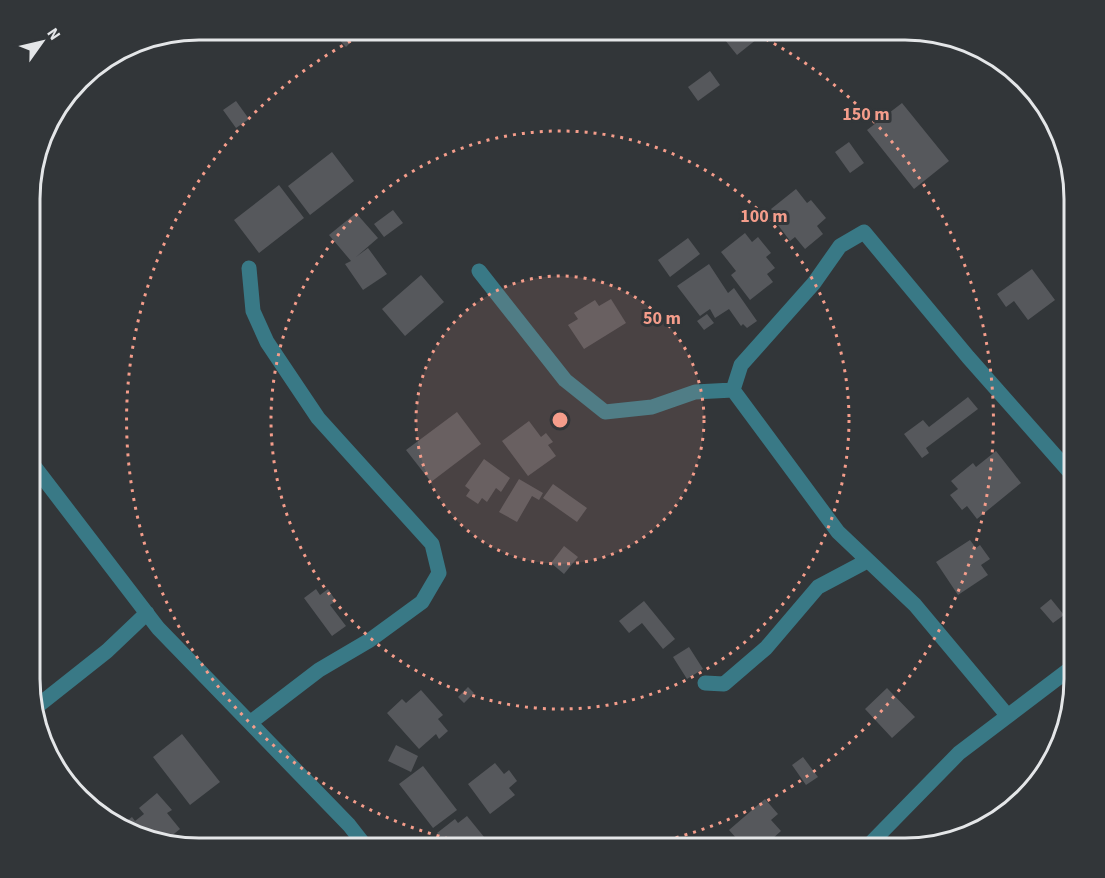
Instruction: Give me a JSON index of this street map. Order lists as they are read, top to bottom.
{
  "north": "top right",
  "rings": ["150 m", "100 m", "50 m"]
}
